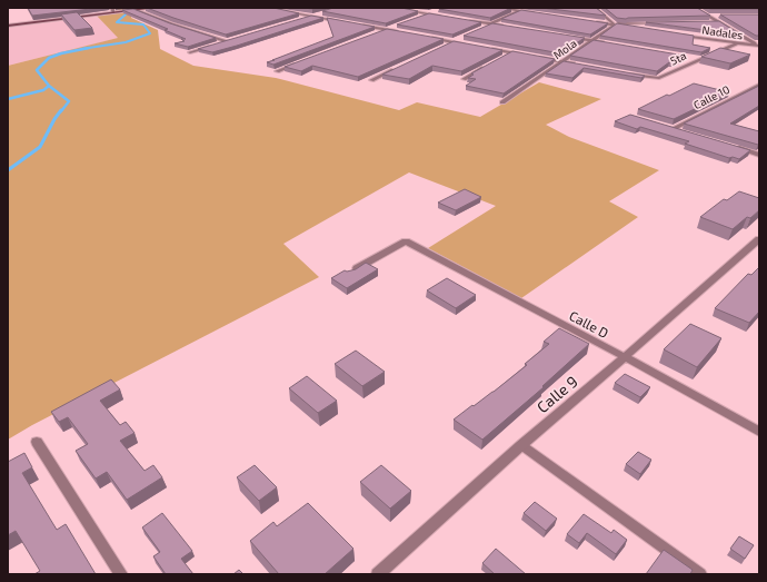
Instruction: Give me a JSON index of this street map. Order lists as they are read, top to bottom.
{
  "streets": {
    "street": [
      "Nadales",
      "Mola",
      "5ta",
      "Calle 10",
      "Calle D",
      "Calle 9"
    ]
  },
  "crossings": [
    ["Nadales", "5ta"],
    ["Calle D", "Calle 9"]
  ]
}
